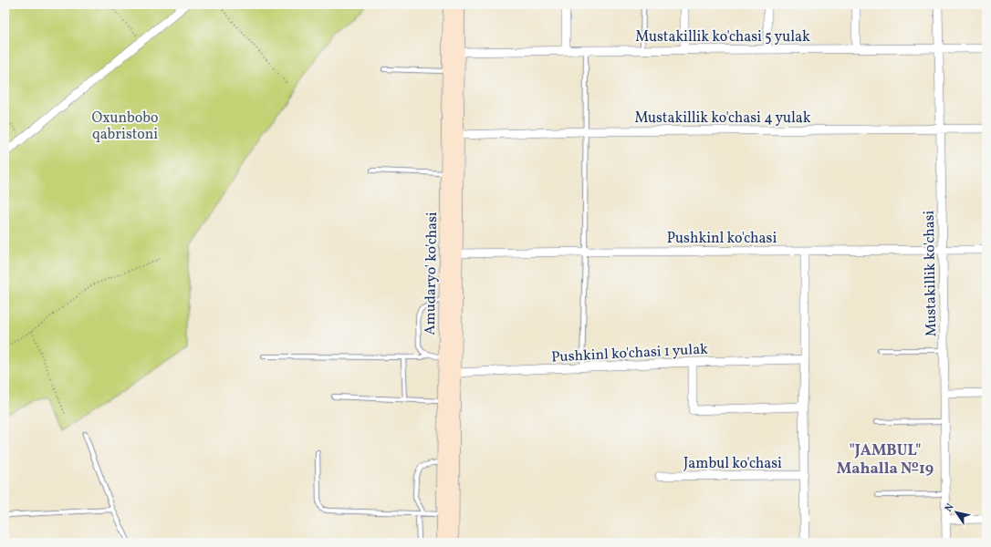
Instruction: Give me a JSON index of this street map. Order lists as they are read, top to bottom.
{
  "streets": {
    "street": [
      "Mustakillik ko'chasi 5 yulak",
      "Mustakillik ko'chasi 4 yulak",
      "Pushkinl ko'chasi",
      "Amudaryo' ko'chasi",
      "Mustakillik ko'chasi",
      "Pushkinl ko'chasi 1 yulak",
      "Jambul ko'chasi"
    ]
  },
  "crossings": [
    ["Mustakillik ko'chasi 5 yulak", "Mustakillik ko'chasi"],
    ["Mustakillik ko'chasi 4 yulak", "Mustakillik ko'chasi"],
    ["Pushkinl ko'chasi", "Amudaryo' ko'chasi"],
    ["Pushkinl ko'chasi", "Mustakillik ko'chasi"]
  ],
  "districts": ["\"JAMBUL\" Mahalla №19"],
  "parks": ["Oxunbobo qabristoni"],
  "north": "top left"
}
